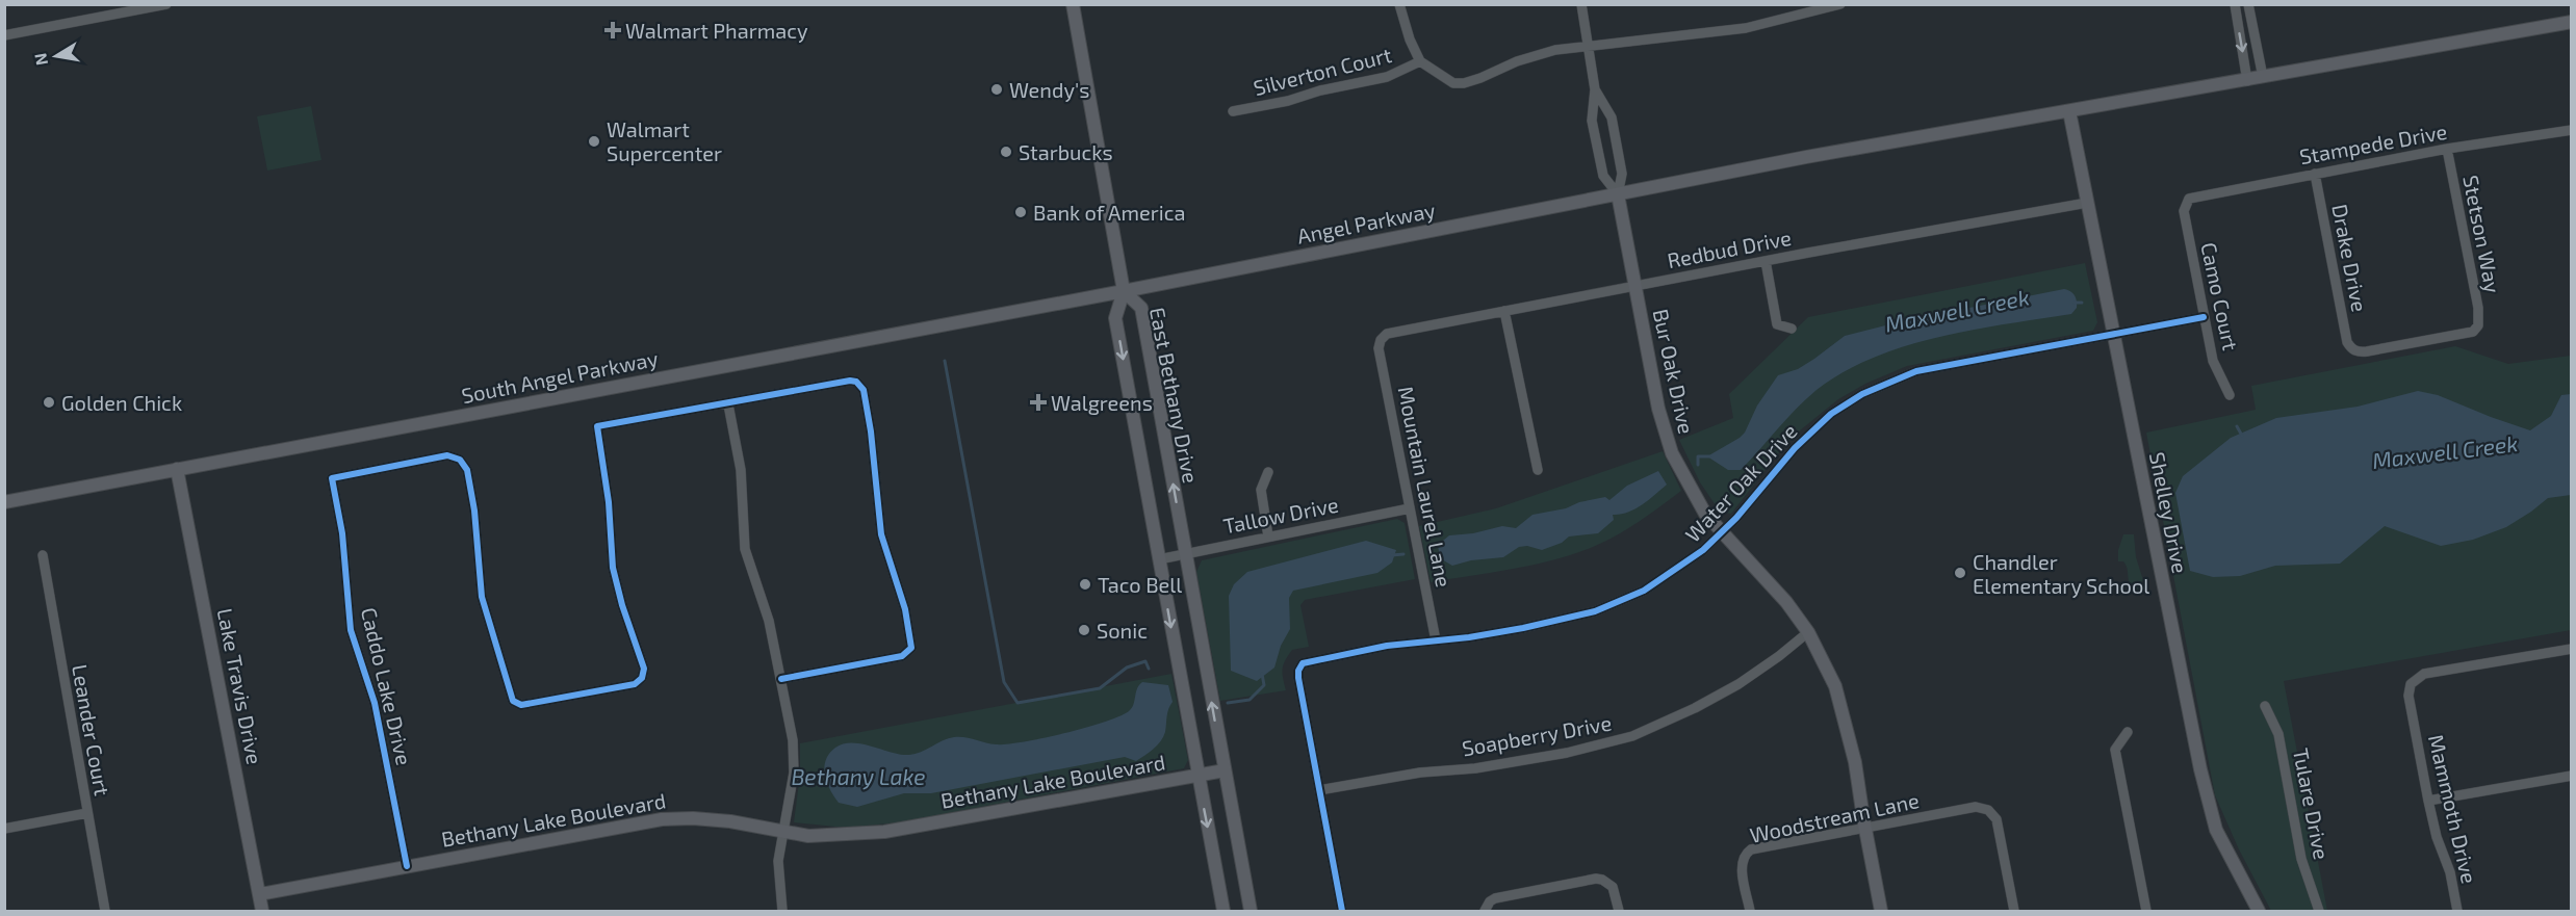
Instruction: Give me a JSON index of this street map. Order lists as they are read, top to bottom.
{
  "streets": {
    "main road": [
      "Angel Parkway",
      "Bur Oak Drive",
      "South Angel Parkway",
      "East Bethany Drive",
      "Shelley Drive",
      "Lake Travis Drive",
      "Bethany Lake Boulevard"
    ],
    "street": [
      "Silverton Court",
      "Stampede Drive",
      "Stetson Way",
      "Redbud Drive",
      "Drake Drive",
      "Camo Court",
      "Water Oak Drive",
      "Mountain Laurel Lane",
      "Tallow Drive",
      "Caddo Lake Drive",
      "Leander Court",
      "Soapberry Drive",
      "Tulare Drive",
      "Mammoth Drive",
      "Woodstream Lane"
    ]
  },
  "crossings": [
    ["Stampede Drive", "Stetson Way"],
    ["Stampede Drive", "Drake Drive"],
    ["Stampede Drive", "Camo Court"],
    ["Angel Parkway", "Bur Oak Drive"],
    ["Angel Parkway", "South Angel Parkway"],
    ["Angel Parkway", "East Bethany Drive"],
    ["Angel Parkway", "Shelley Drive"],
    ["Stetson Way", "Drake Drive"],
    ["Redbud Drive", "Bur Oak Drive"],
    ["Redbud Drive", "Mountain Laurel Lane"],
    ["Redbud Drive", "Shelley Drive"],
    ["Camo Court", "Water Oak Drive"],
    ["Bur Oak Drive", "Water Oak Drive"],
    ["Bur Oak Drive", "Soapberry Drive"],
    ["Bur Oak Drive", "Woodstream Lane"],
    ["South Angel Parkway", "East Bethany Drive"],
    ["South Angel Parkway", "Lake Travis Drive"],
    ["East Bethany Drive", "Tallow Drive"],
    ["East Bethany Drive", "Bethany Lake Boulevard"],
    ["Water Oak Drive", "Mountain Laurel Lane"],
    ["Water Oak Drive", "Shelley Drive"],
    ["Water Oak Drive", "Soapberry Drive"],
    ["Mountain Laurel Lane", "Tallow Drive"],
    ["Lake Travis Drive", "Bethany Lake Boulevard"],
    ["Caddo Lake Drive", "Bethany Lake Boulevard"]
  ],
  "water": ["Maxwell Creek", "Bethany Lake"],
  "places": {
    "health": ["Walmart Pharmacy", "Walgreens"],
    "other": [
      "Wendy's",
      "Walmart Supercenter",
      "Starbucks",
      "Bank of America",
      "Golden Chick",
      "Chandler Elementary School",
      "Taco Bell",
      "Sonic"
    ]
  },
  "north": "left"
}
